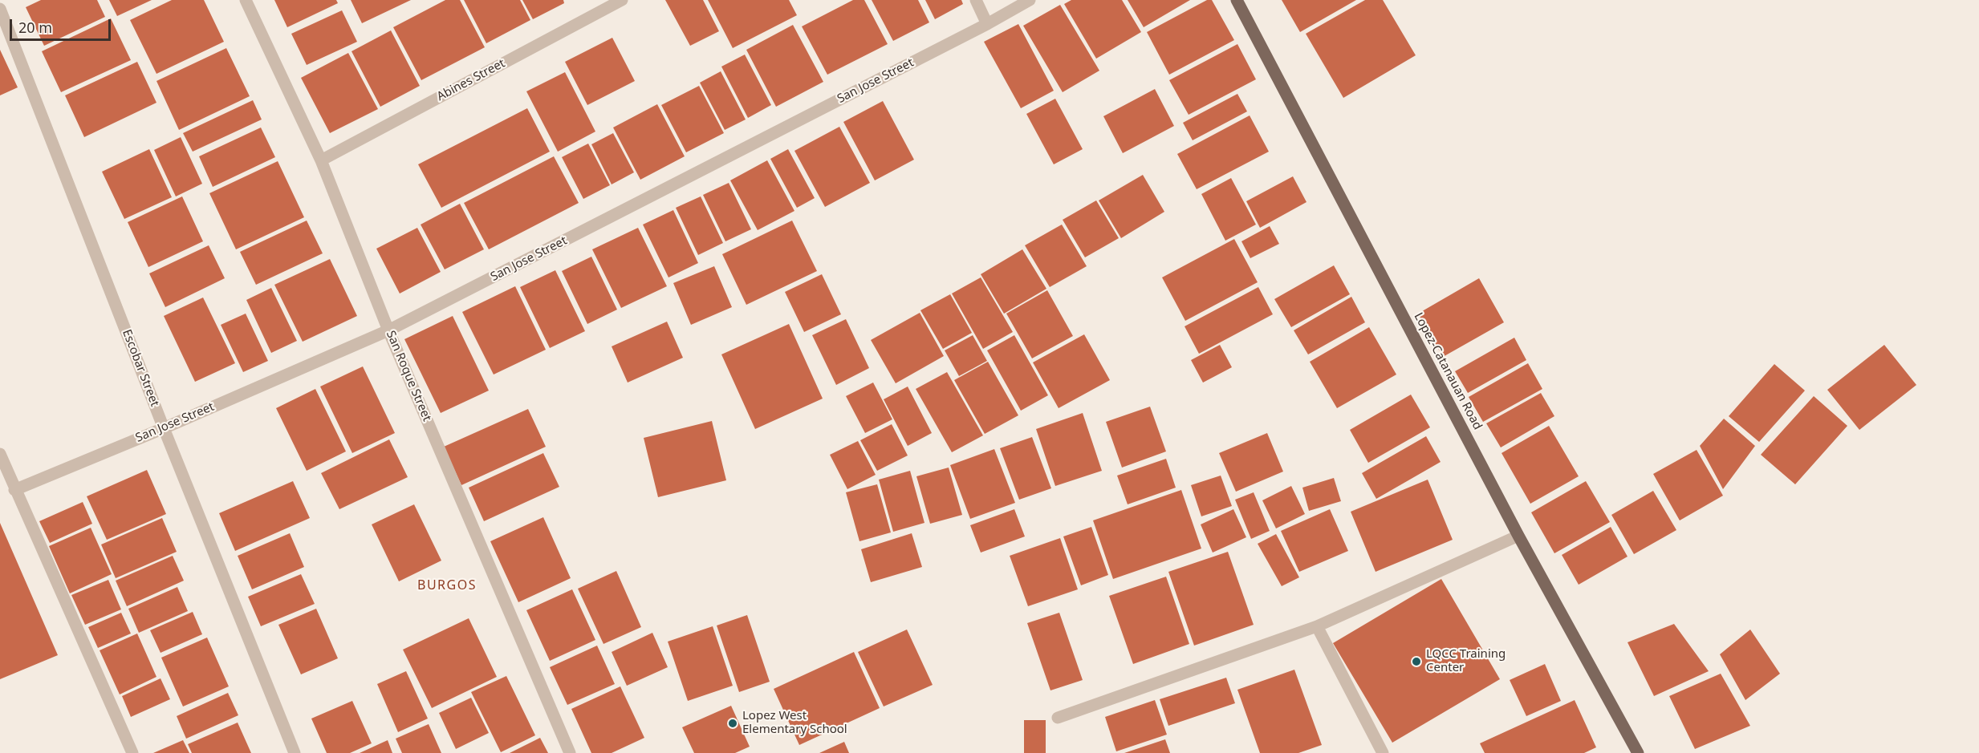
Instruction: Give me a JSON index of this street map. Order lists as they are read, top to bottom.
{
  "streets": {
    "main road": ["Lopez-Catanauan Road"],
    "street": [
      "Abines Street",
      "San Jose Street",
      "Escobar Street",
      "San Roque Street"
    ]
  },
  "crossings": [
    ["Abines Street", "San Roque Street"],
    ["San Jose Street", "Escobar Street"],
    ["San Jose Street", "San Roque Street"]
  ],
  "districts": ["BURGOS"],
  "places": ["LQCC Training Center", "Lopez West Elementary School"],
  "scale_bar": "20 m"
}
